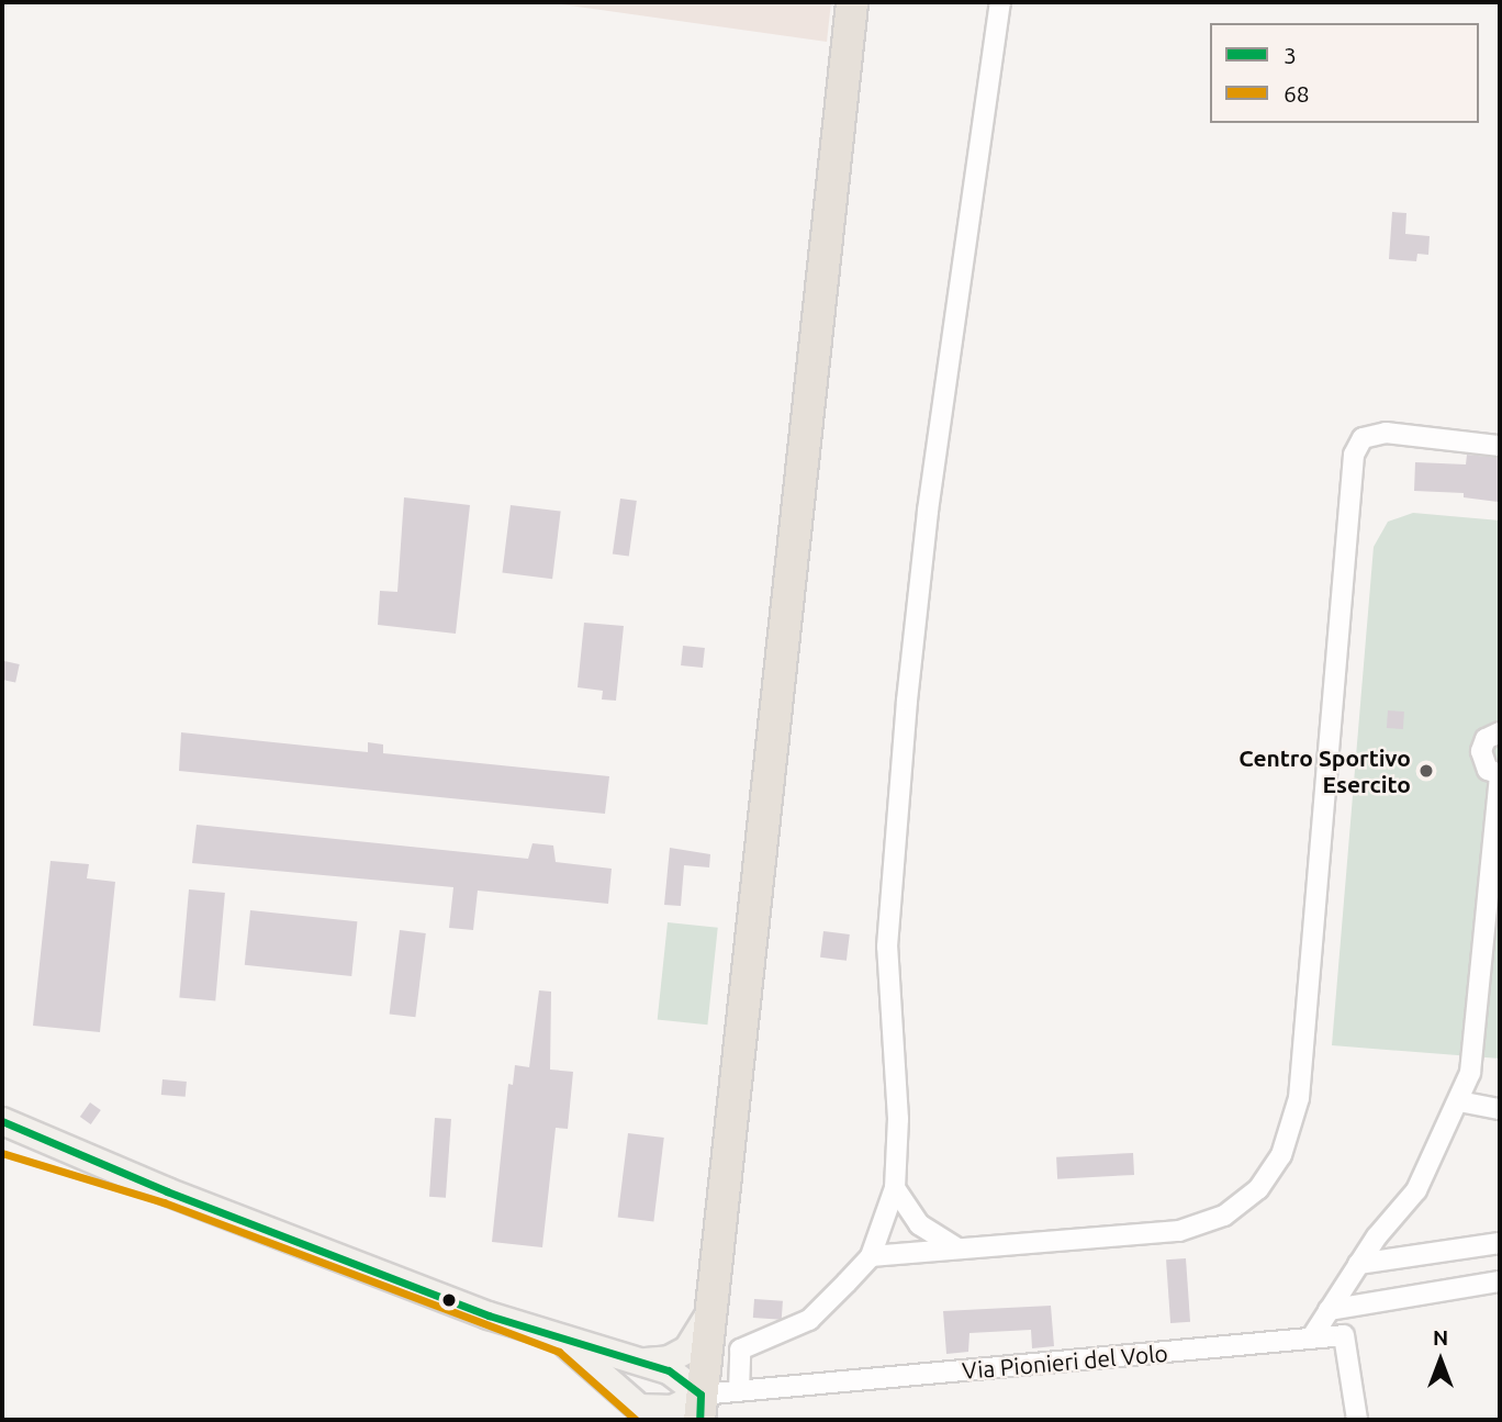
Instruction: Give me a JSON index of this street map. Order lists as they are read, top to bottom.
{
  "streets": {
    "street": ["Via Pionieri del Volo"]
  },
  "places": ["Centro Sportivo Esercito"],
  "lines": ["transit line 3", "transit line 68"],
  "legend": ["3", "68"],
  "north": "top"
}
